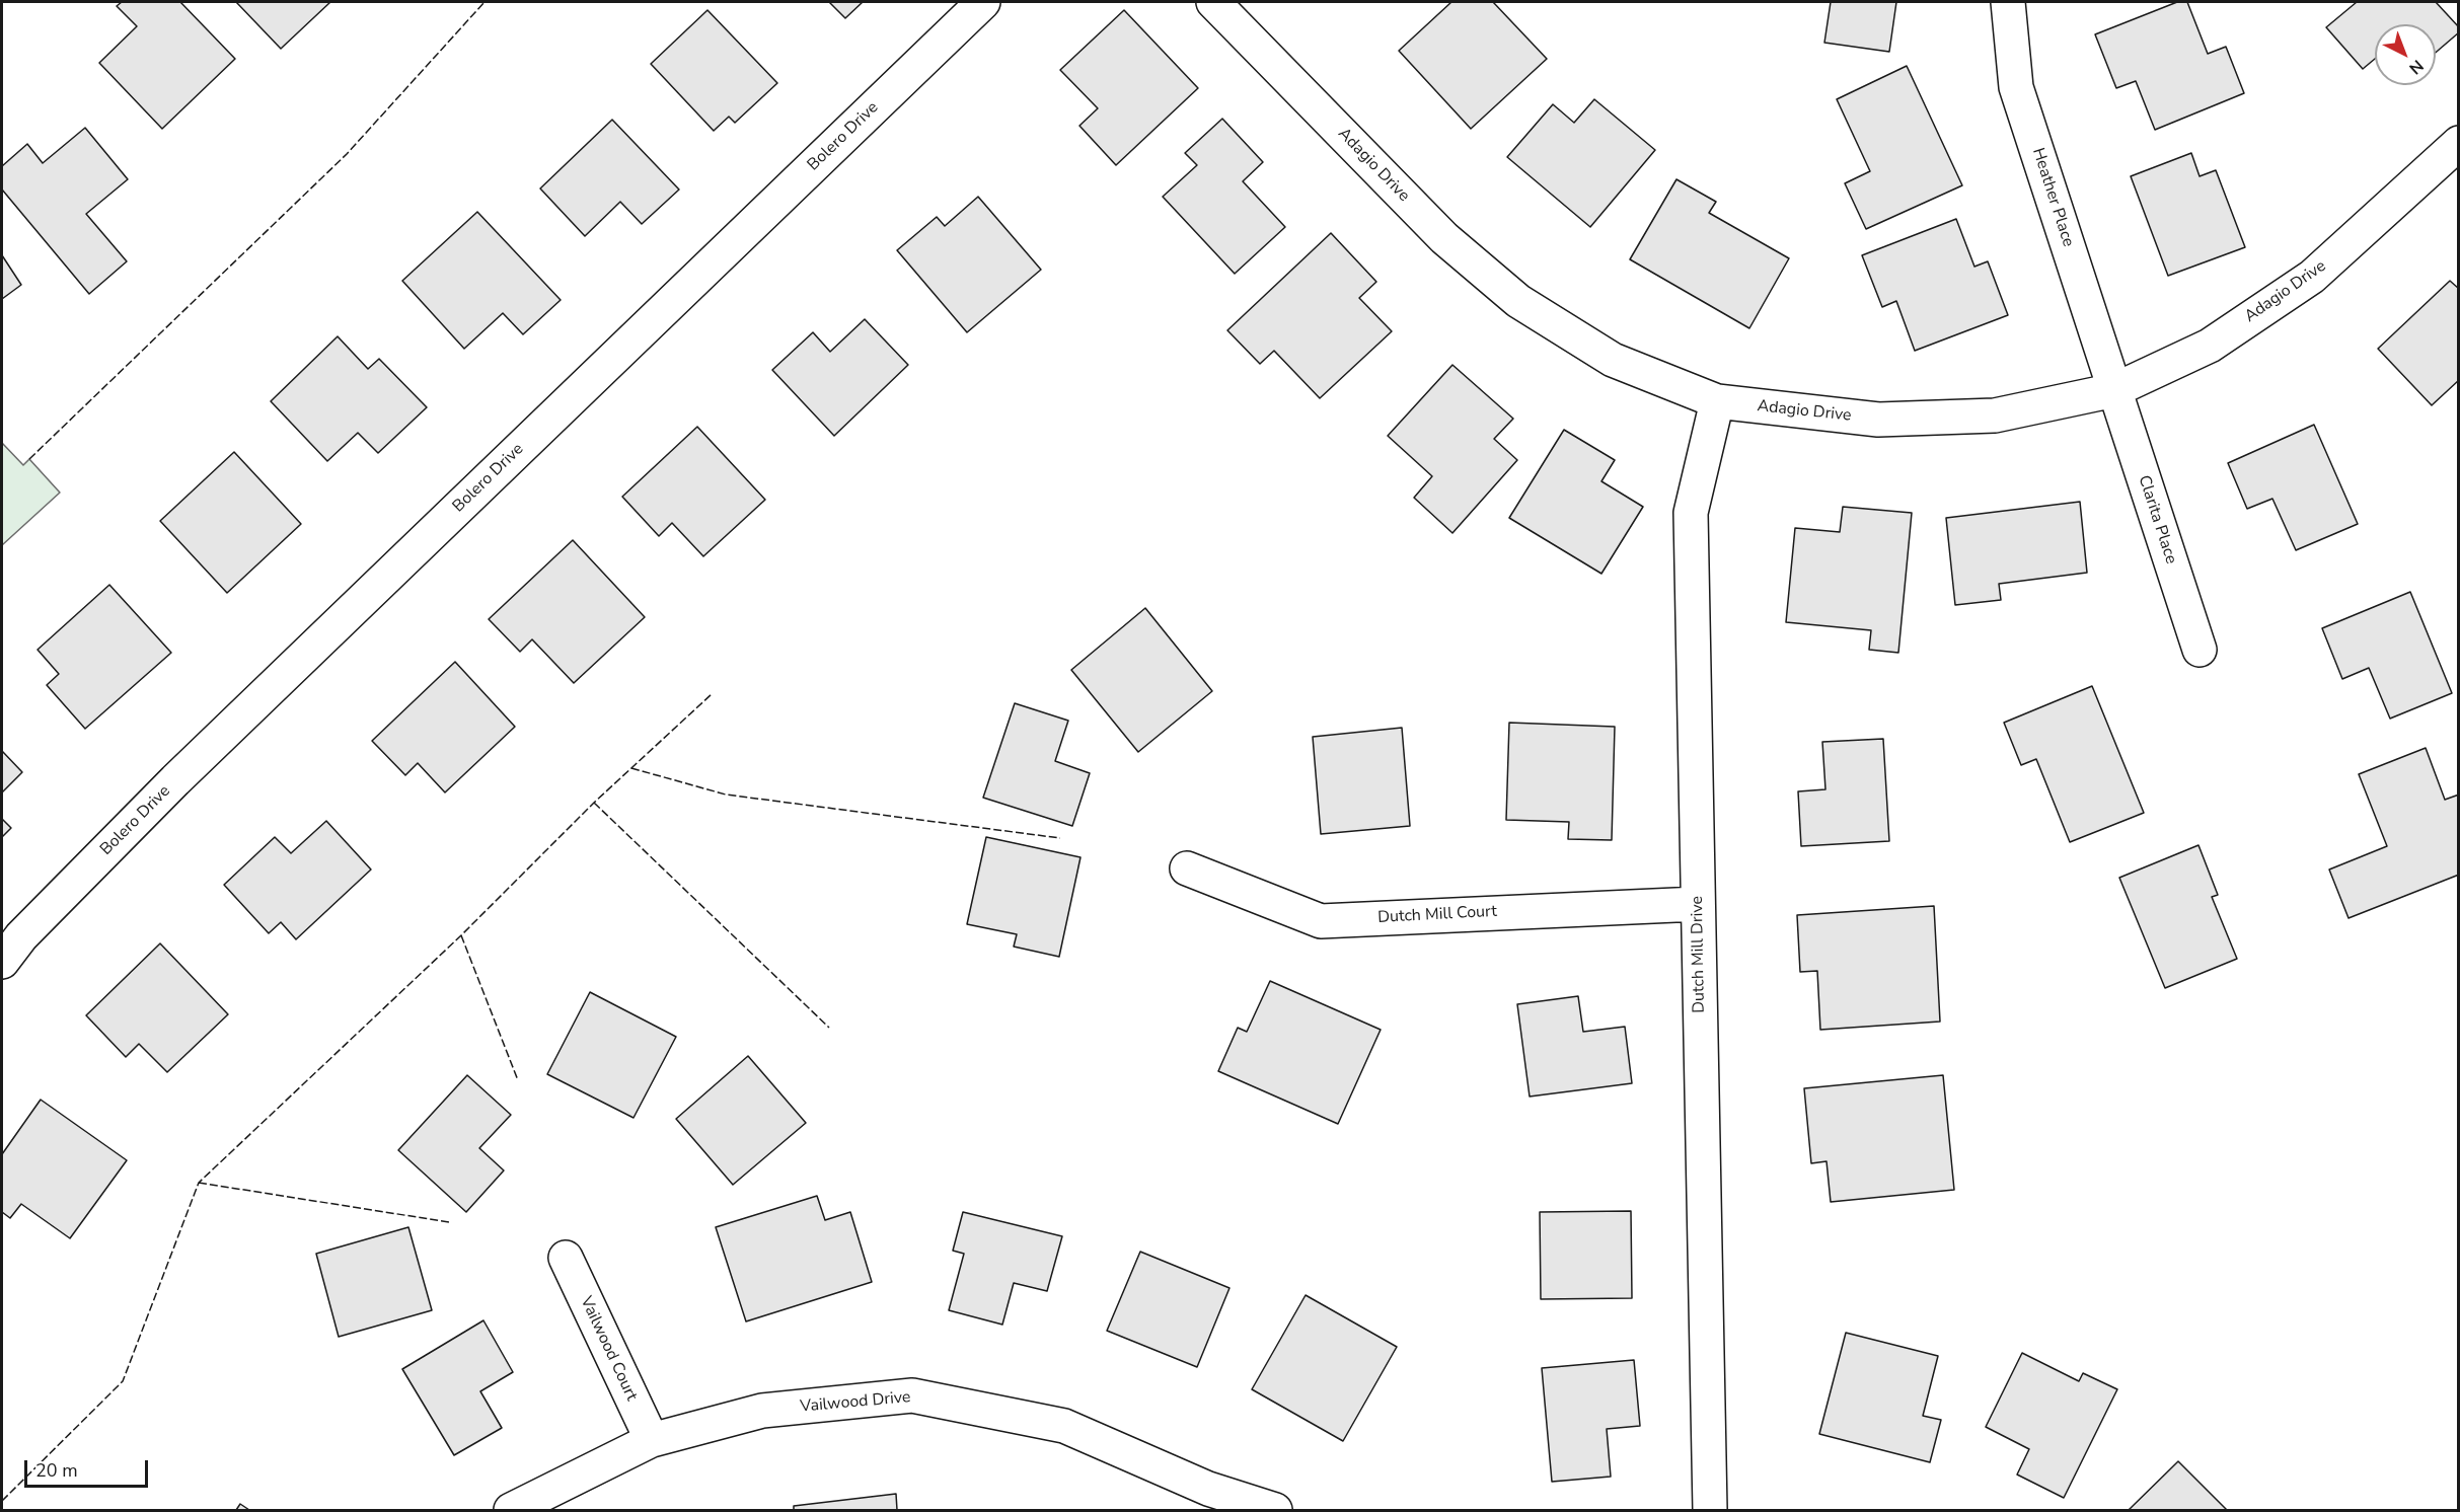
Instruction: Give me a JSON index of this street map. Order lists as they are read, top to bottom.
{
  "streets": {
    "street": [
      "Bolero Drive",
      "Adagio Drive",
      "Heather Place",
      "Clarita Place",
      "Dutch Mill Court",
      "Dutch Mill Drive",
      "Vailwood Court",
      "Vailwood Drive"
    ]
  },
  "crossings": [
    ["Adagio Drive", "Heather Place"],
    ["Adagio Drive", "Clarita Place"],
    ["Adagio Drive", "Dutch Mill Drive"],
    ["Heather Place", "Clarita Place"],
    ["Dutch Mill Court", "Dutch Mill Drive"],
    ["Vailwood Court", "Vailwood Drive"]
  ],
  "scale_bar": "20 m",
  "north": "bottom right"
}
